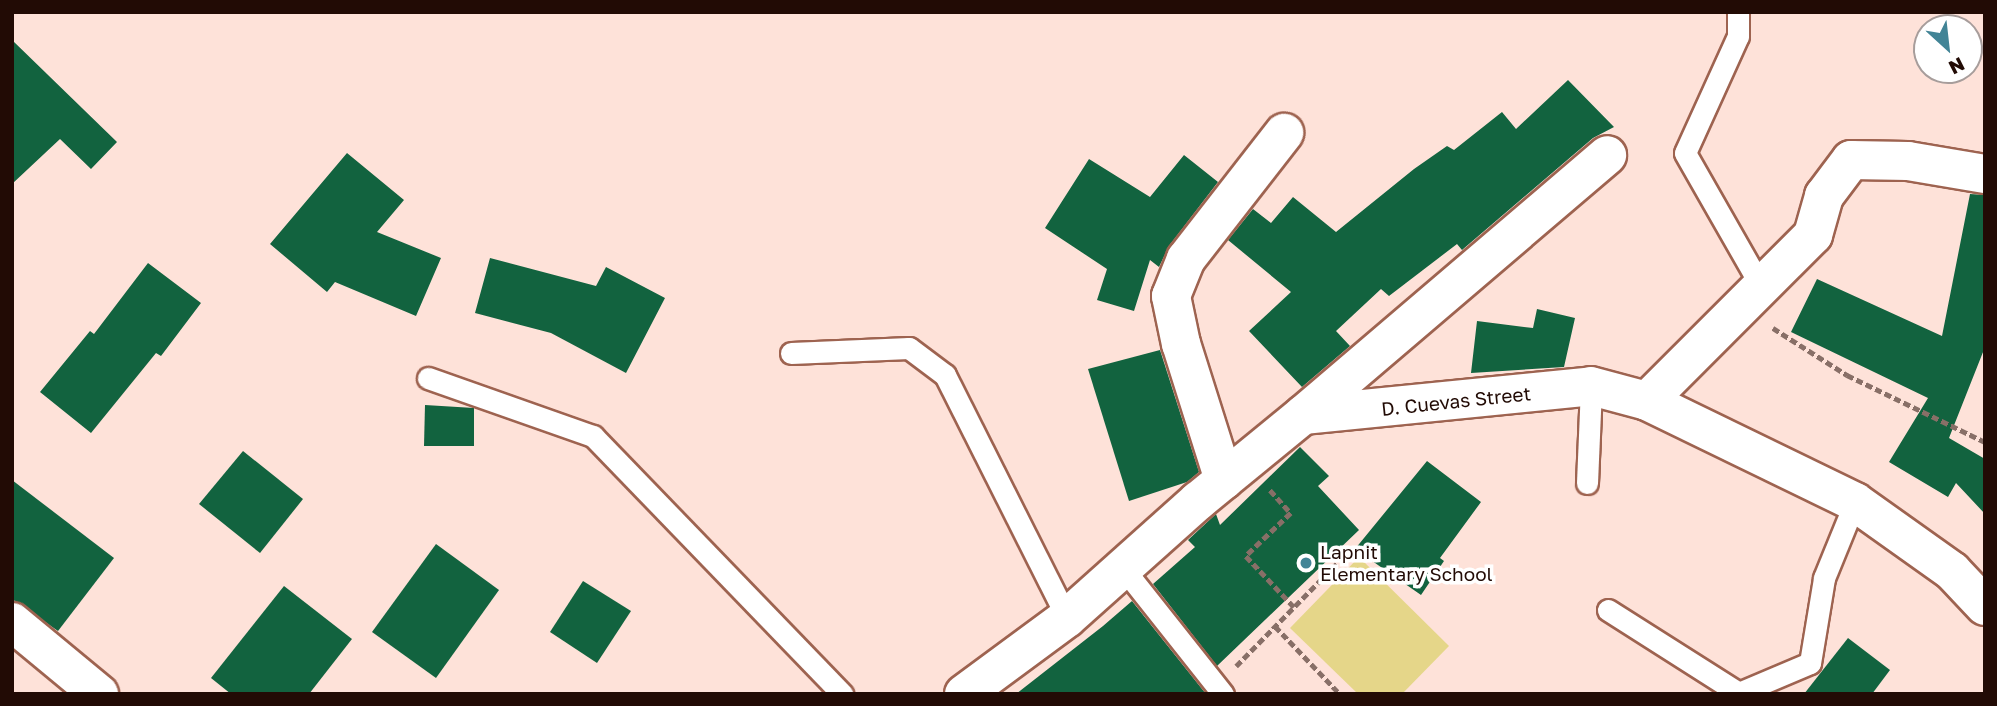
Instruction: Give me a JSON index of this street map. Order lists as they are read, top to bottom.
{
  "streets": {
    "street": ["D. Cuevas Street"]
  },
  "places": ["Lapnit Elementary School"],
  "north": "bottom right"
}
